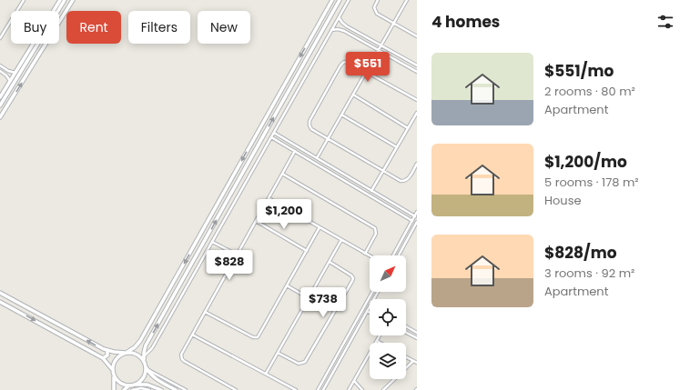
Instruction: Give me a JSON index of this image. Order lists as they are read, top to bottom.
{
  "north": "top right",
  "page": {
    "heading": "4 homes",
    "chip": [
      "Buy",
      "Rent",
      "Filters",
      "New"
    ],
    "list": [
      {
        "name": "$551/mo",
        "note": "2 rooms · 80 m² · Apartment"
      },
      {
        "name": "$1,200/mo",
        "note": "5 rooms · 178 m² · House"
      },
      {
        "name": "$828/mo",
        "note": "3 rooms · 92 m² · Apartment"
      }
    ],
    "price": [
      "$551",
      "$1,200",
      "$828",
      "$738"
    ]
  }
}
